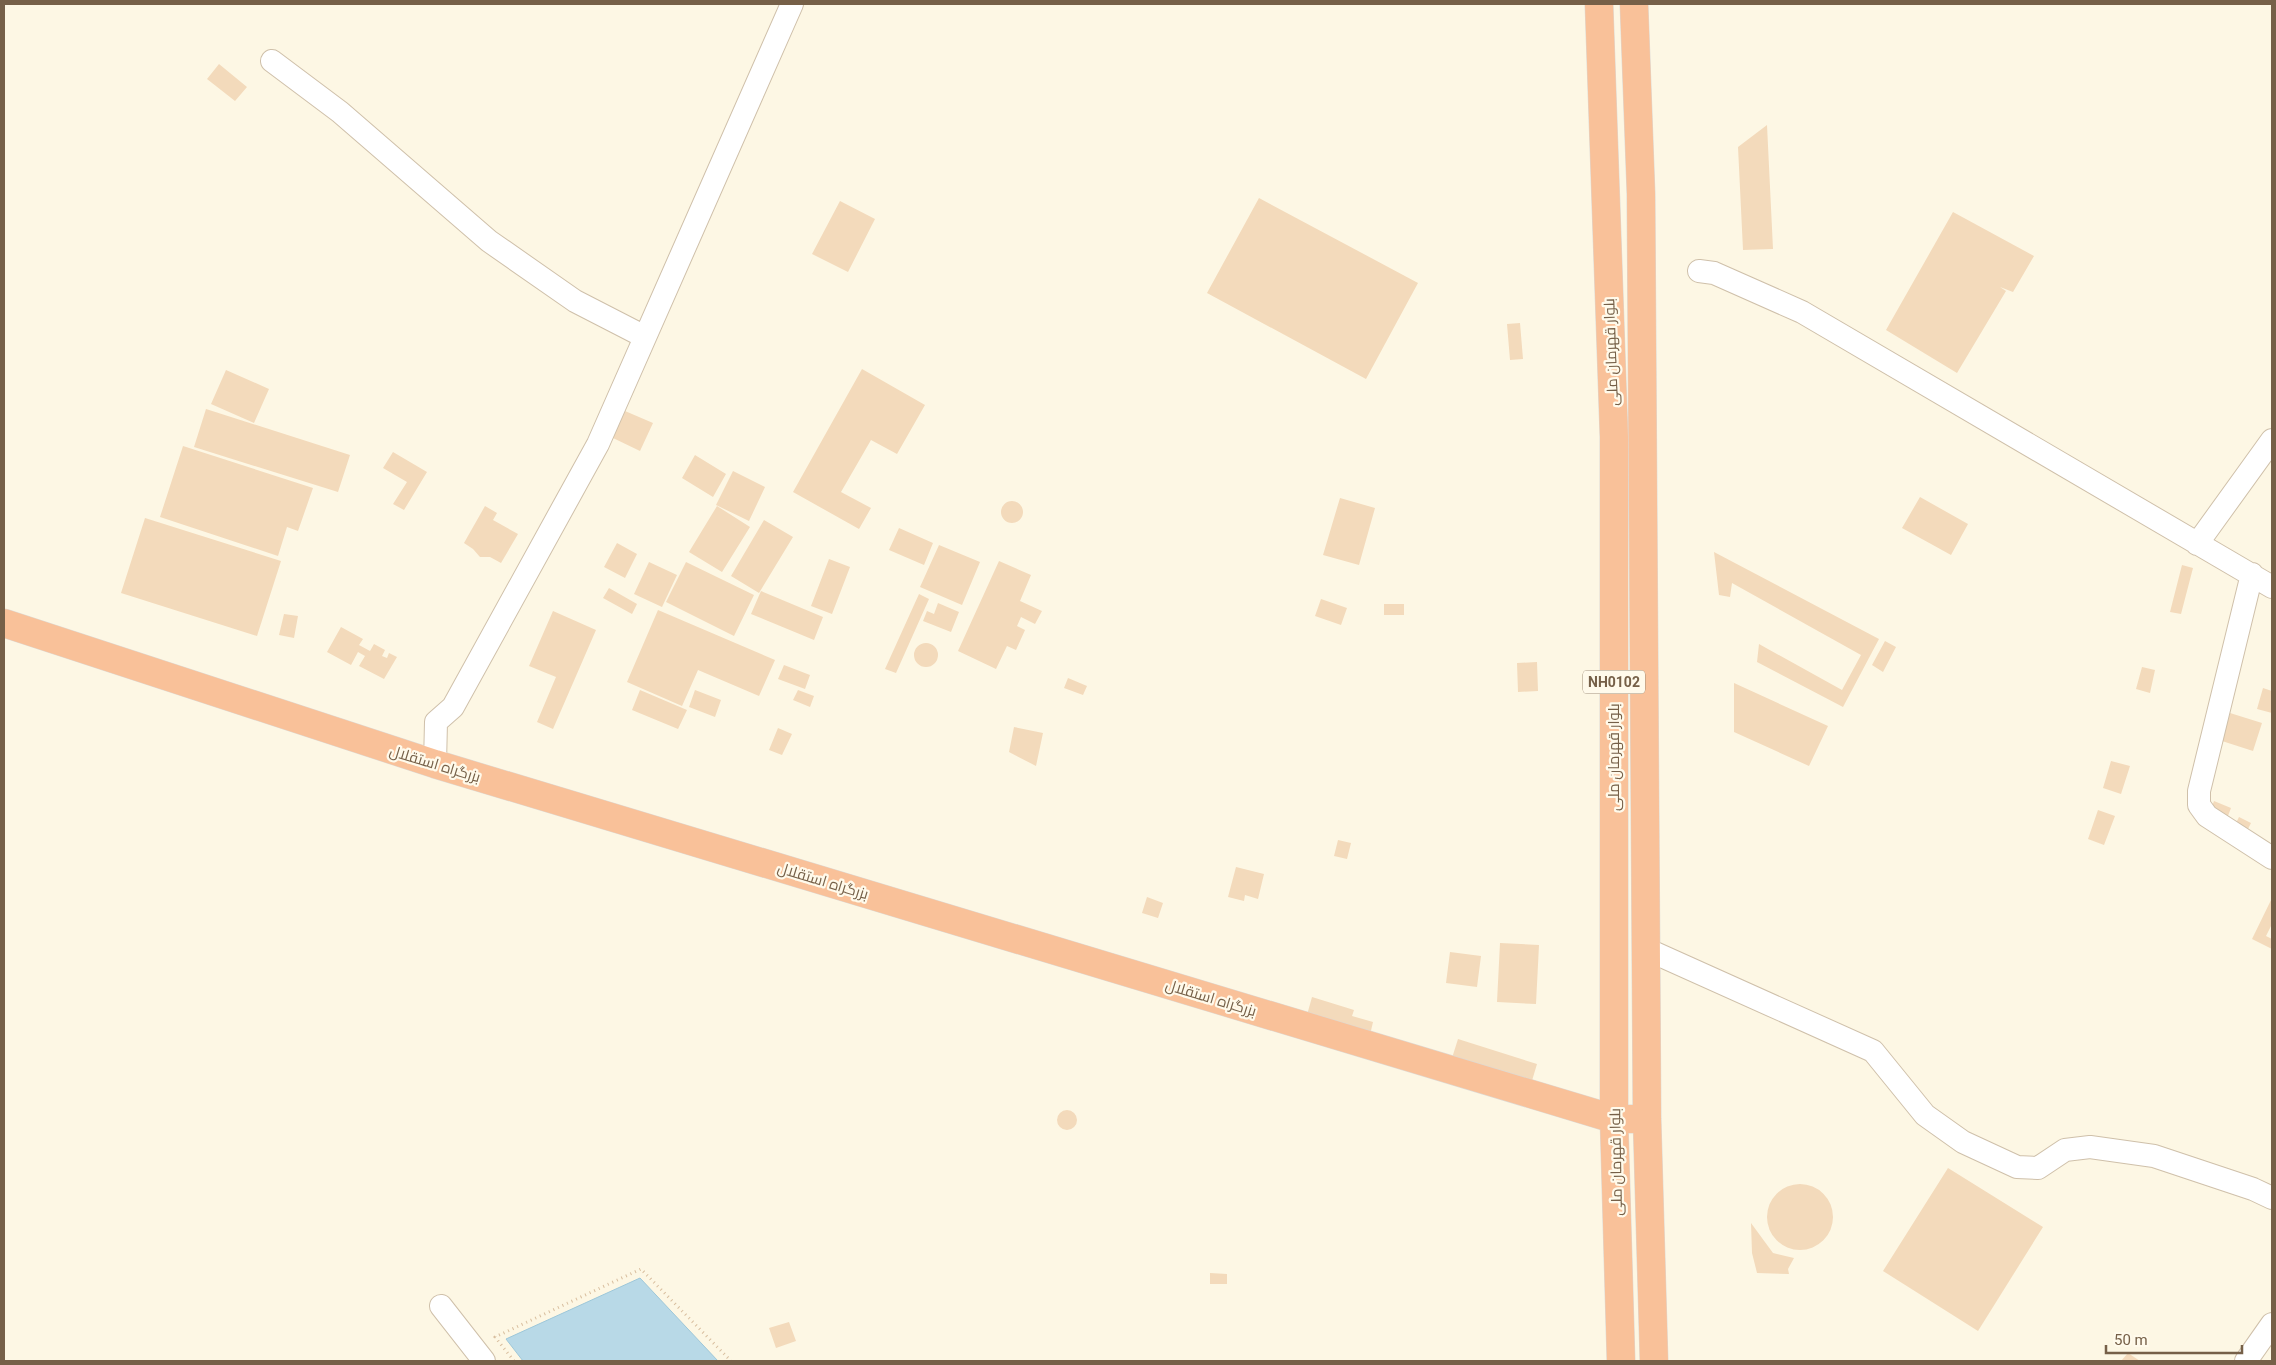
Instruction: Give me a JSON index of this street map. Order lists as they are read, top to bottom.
{
  "streets": {
    "highway": ["بلوار قهرمان ملی", "NH0102", "بزرگراه استقلال"]
  },
  "crossings": [
    ["بلوار قهرمان ملی", "بزرگراه استقلال"]
  ],
  "scale_bar": "50 m"
}
